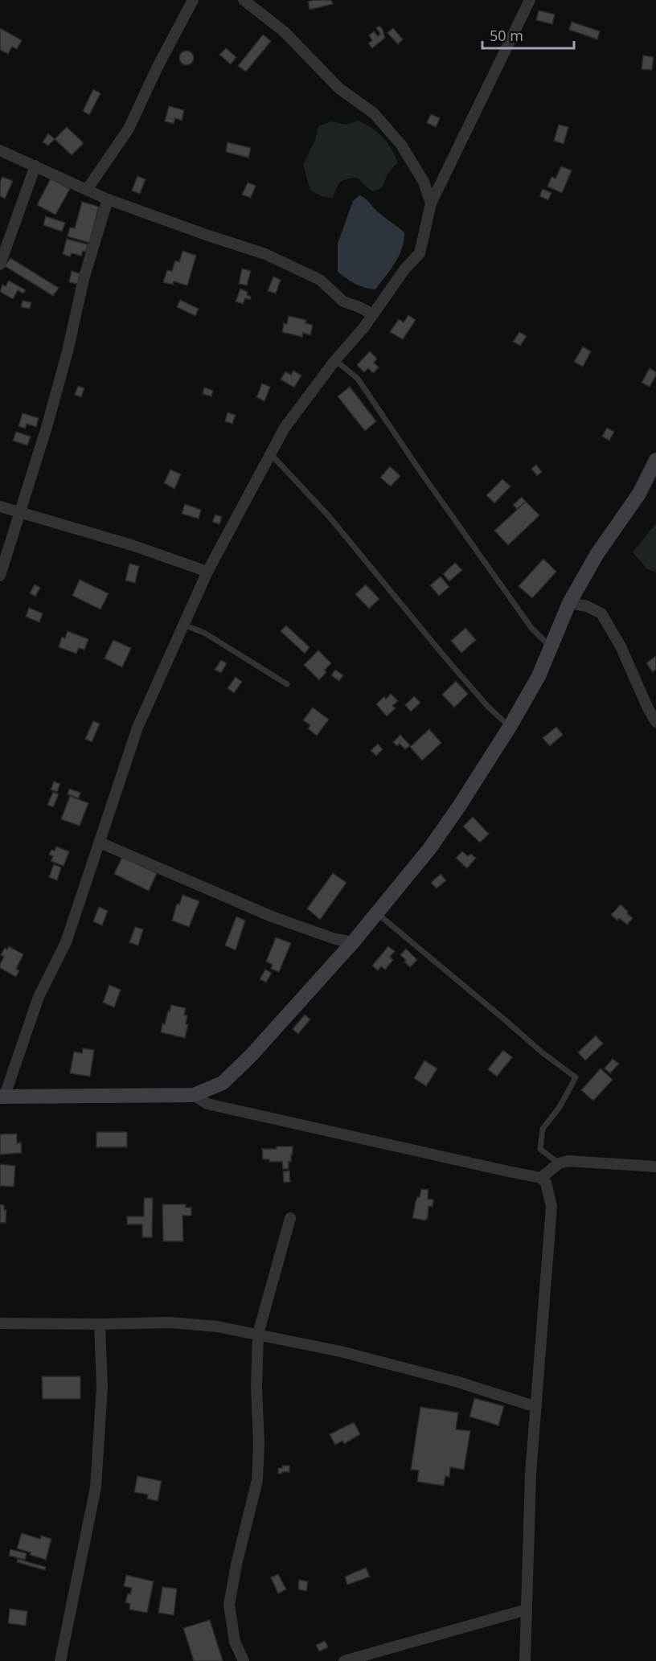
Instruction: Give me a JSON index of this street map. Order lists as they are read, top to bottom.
{
  "scale_bar": "50 m"
}
